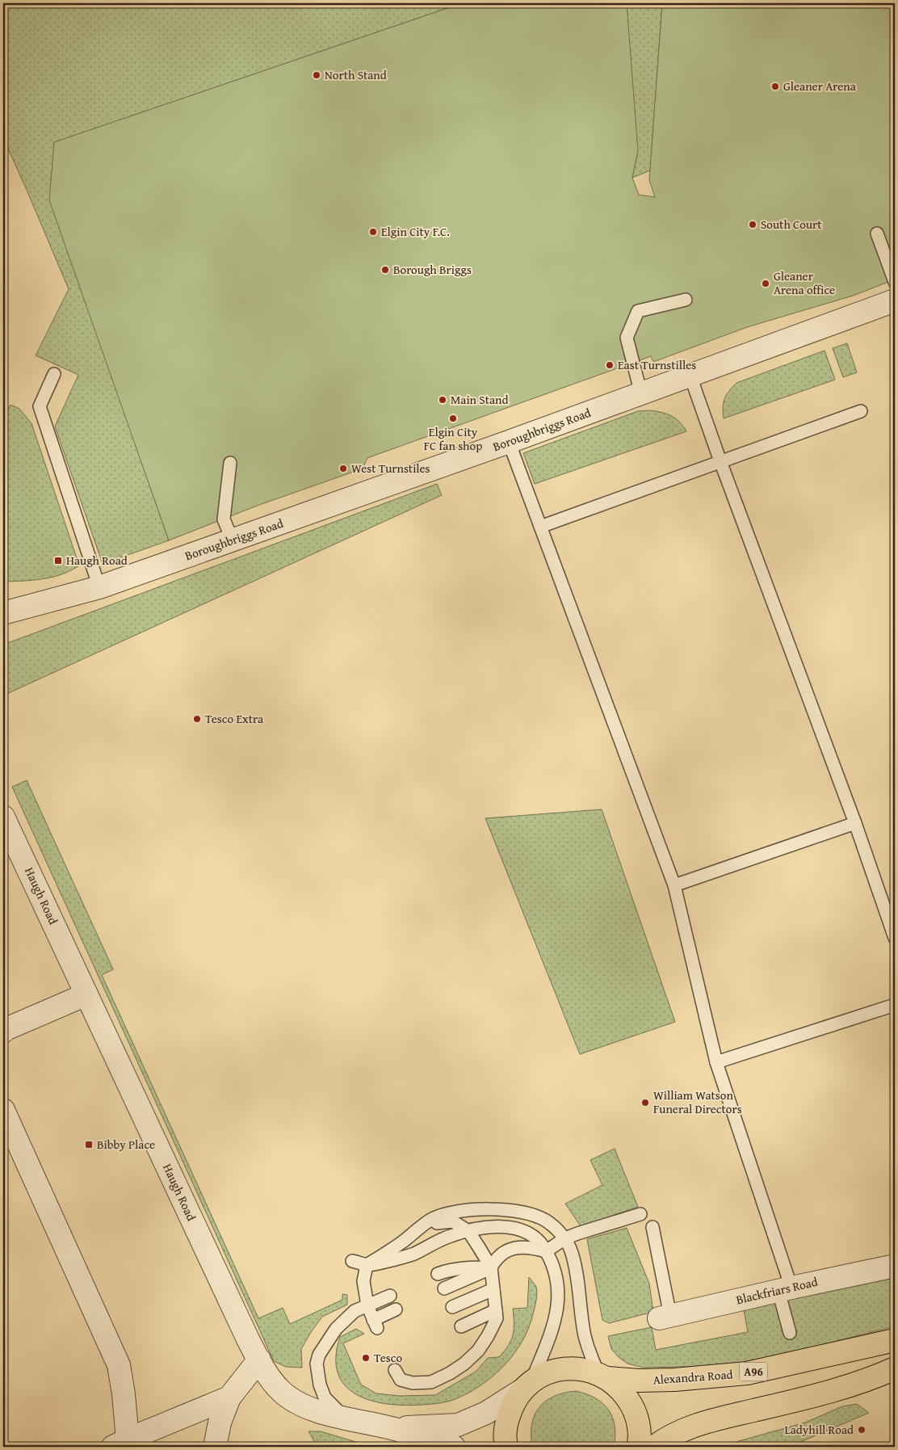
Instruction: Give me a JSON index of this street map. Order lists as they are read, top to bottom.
{
  "streets": {
    "highway": ["A96", "Alexandra Road"],
    "street": ["Boroughbriggs Road", "Haugh Road", "Blackfriars Road"]
  },
  "crossings": [
    ["Haugh Road", "Alexandra Road"]
  ],
  "places": {
    "other": [
      "North Stand",
      "Gleaner Arena",
      "South Court",
      "Elgin City F.C.",
      "Borough Briggs",
      "Gleaner Arena office",
      "East Turnstilles",
      "Main Stand",
      "Elgin City FC fan shop",
      "West Turnstiles",
      "Tesco Extra",
      "William Watson Funeral Directors",
      "Tesco",
      "Ladyhill Road"
    ],
    "transit": ["Haugh Road", "Bibby Place"]
  }
}
